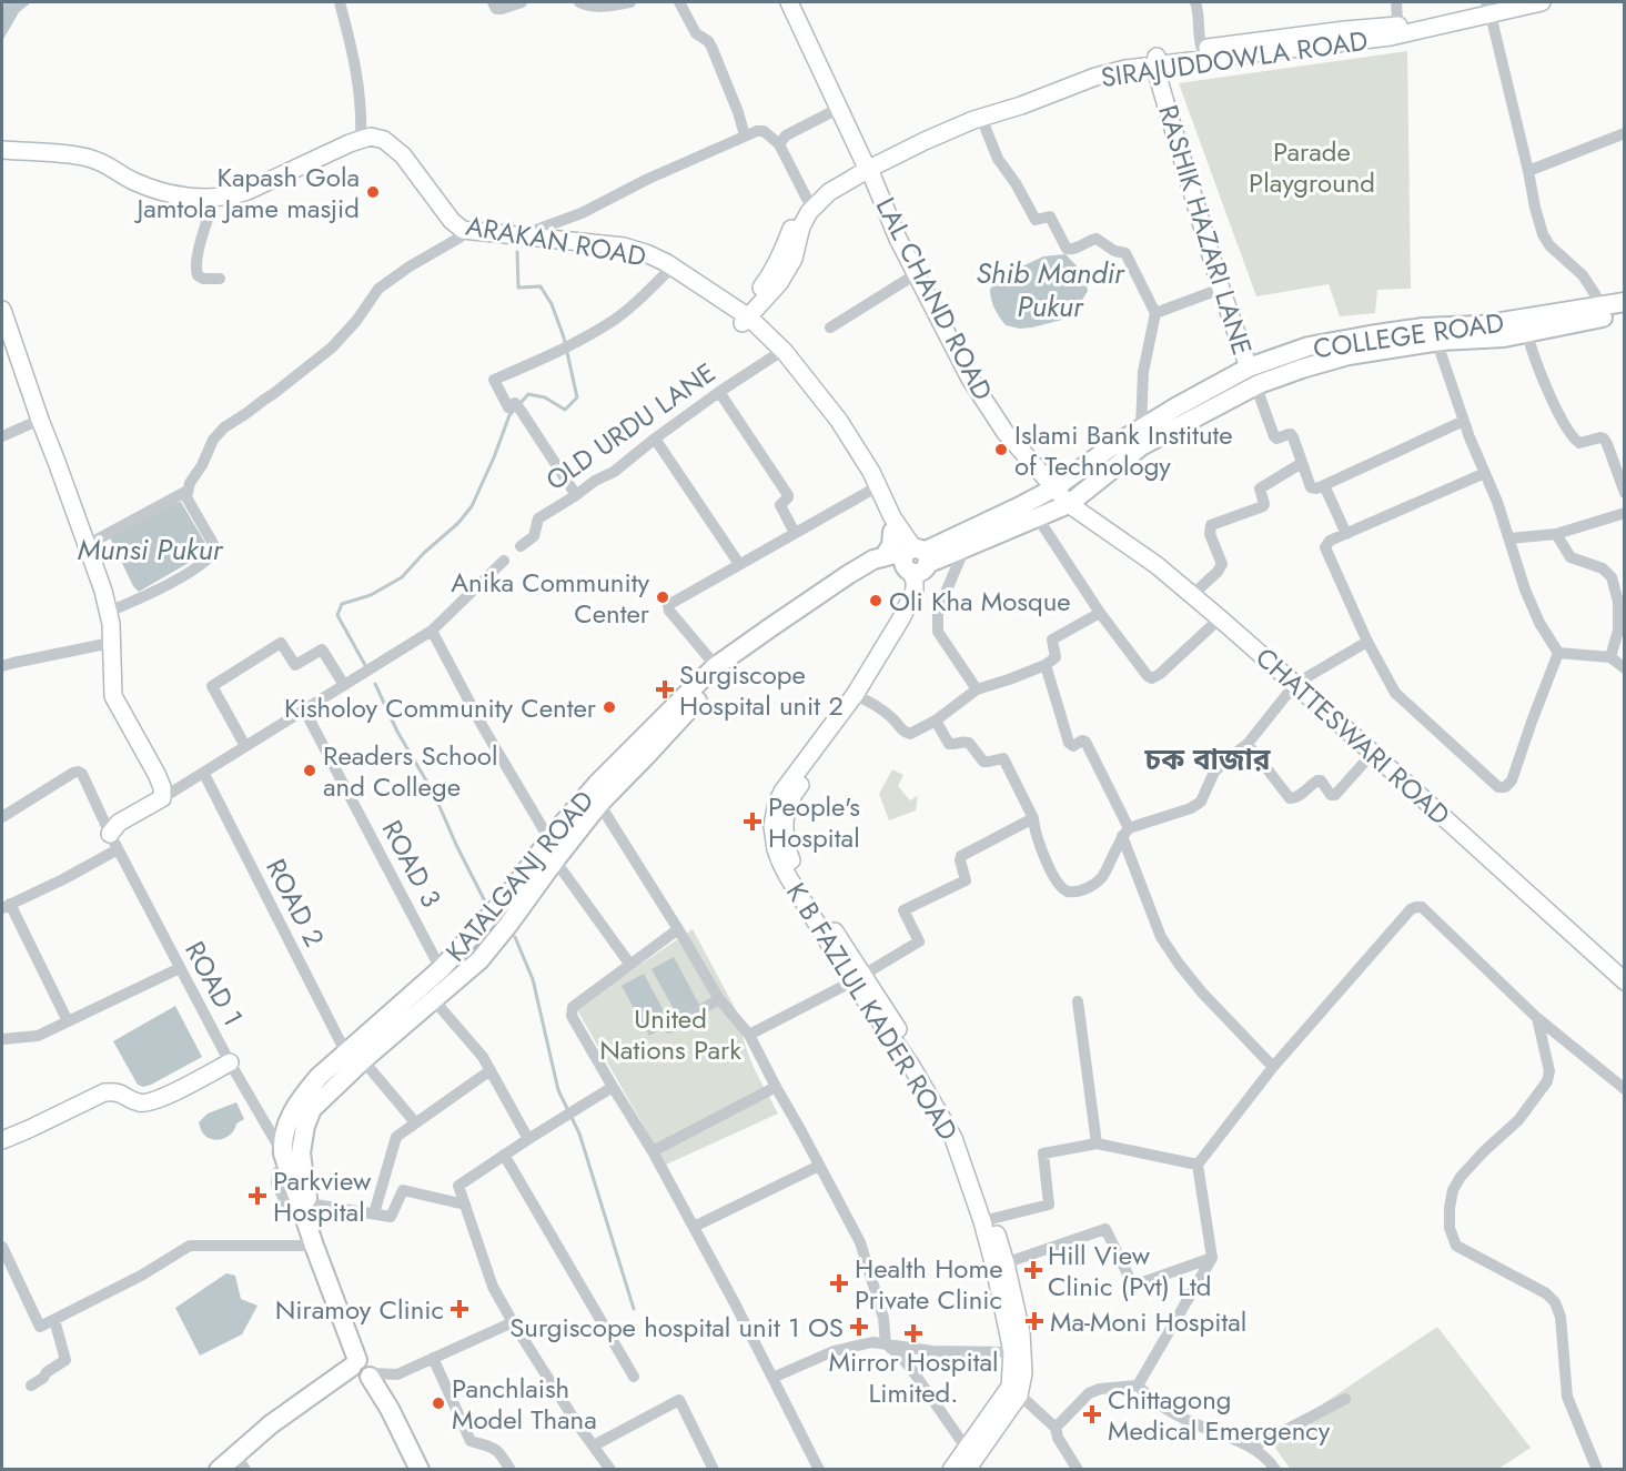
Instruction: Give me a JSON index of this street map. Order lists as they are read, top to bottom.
{
  "streets": {
    "main road": [
      "SIRAJUDDOWLA ROAD",
      "RASHIK HAZARI LANE",
      "ARAKAN ROAD",
      "LAL CHAND ROAD",
      "COLLEGE ROAD",
      "CHATTESWARI ROAD",
      "KATALGANJ ROAD",
      "K B FAZLUL KADER ROAD"
    ],
    "street": [
      "OLD URDU LANE",
      "ROAD 3",
      "ROAD 2",
      "ROAD 1"
    ]
  },
  "crossings": [
    ["SIRAJUDDOWLA ROAD", "RASHIK HAZARI LANE"],
    ["SIRAJUDDOWLA ROAD", "ARAKAN ROAD"],
    ["SIRAJUDDOWLA ROAD", "LAL CHAND ROAD"],
    ["RASHIK HAZARI LANE", "COLLEGE ROAD"],
    ["ARAKAN ROAD", "COLLEGE ROAD"],
    ["ARAKAN ROAD", "OLD URDU LANE"],
    ["ARAKAN ROAD", "KATALGANJ ROAD"],
    ["ARAKAN ROAD", "K B FAZLUL KADER ROAD"],
    ["LAL CHAND ROAD", "COLLEGE ROAD"],
    ["LAL CHAND ROAD", "CHATTESWARI ROAD"],
    ["COLLEGE ROAD", "CHATTESWARI ROAD"],
    ["COLLEGE ROAD", "KATALGANJ ROAD"],
    ["COLLEGE ROAD", "K B FAZLUL KADER ROAD"],
    ["ROAD 3", "KATALGANJ ROAD"],
    ["KATALGANJ ROAD", "ROAD 2"],
    ["KATALGANJ ROAD", "ROAD 1"],
    ["KATALGANJ ROAD", "K B FAZLUL KADER ROAD"]
  ],
  "districts": ["চক বাজার"],
  "water": ["Shib Mandir Pukur", "Munsi Pukur"],
  "parks": ["Parade Playground", "United Nations Park"],
  "places": {
    "other": [
      "Kapash Gola Jamtola Jame masjid",
      "Islami Bank Institute of Technology",
      "Anika Community Center",
      "Oli Kha Mosque",
      "Kisholoy Community Center",
      "Readers School and College",
      "Panchlaish Model Thana"
    ],
    "health": [
      "Surgiscope Hospital unit 2",
      "People's Hospital",
      "Parkview Hospital",
      "Hill View Clinic (Pvt) Ltd",
      "Health Home Private Clinic",
      "Niramoy Clinic",
      "Ma-Moni Hospital",
      "Surgiscope hospital unit 1 OS",
      "Mirror Hospital Limited.",
      "Chittagong Medical Emergency"
    ]
  }
}
